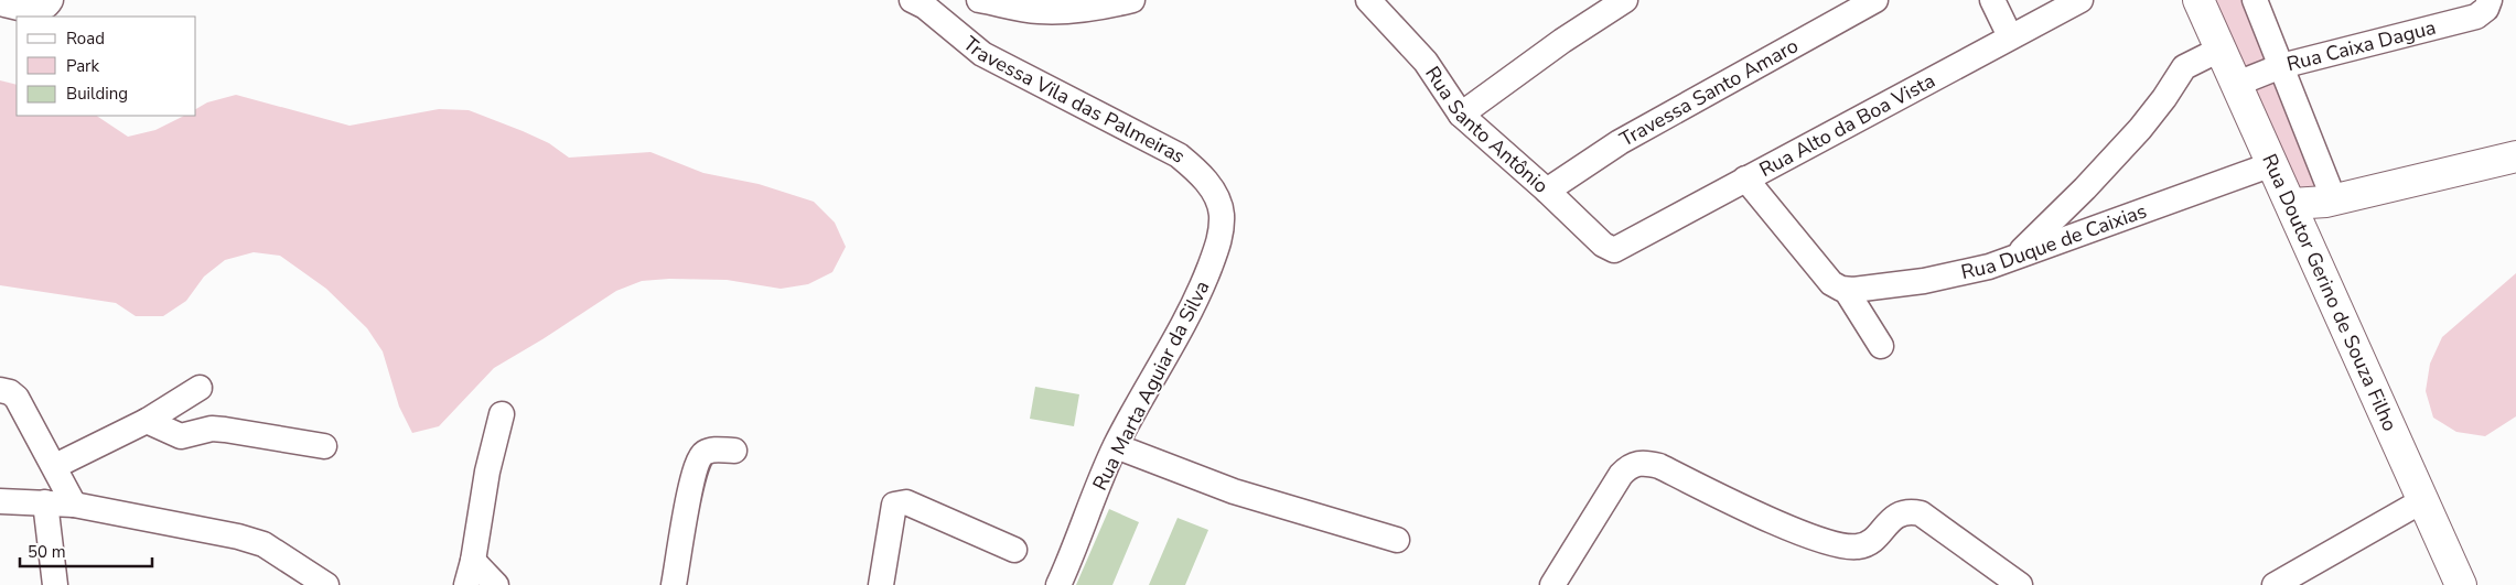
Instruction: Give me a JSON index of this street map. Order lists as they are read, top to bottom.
{
  "streets": {
    "main road": ["Rua Doutor Gerino de Souza Filho"],
    "street": [
      "Rua Caixa Dagua",
      "Travessa Santo Amaro",
      "Travessa Vila das Palmeiras",
      "Rua Alto da Boa Vista",
      "Rua Santo Antônio",
      "Rua Duque de Caixias",
      "Rua Marta Aguiar da Silva"
    ]
  },
  "crossings": [
    ["Rua Caixa Dagua", "Rua Doutor Gerino de Souza Filho"],
    ["Travessa Santo Amaro", "Rua Santo Antônio"],
    ["Travessa Vila das Palmeiras", "Rua Marta Aguiar da Silva"],
    ["Rua Alto da Boa Vista", "Rua Santo Antônio"],
    ["Rua Duque de Caixias", "Rua Doutor Gerino de Souza Filho"]
  ],
  "legend": ["Road", "Park", "Building"],
  "scale_bar": "50 m"
}
